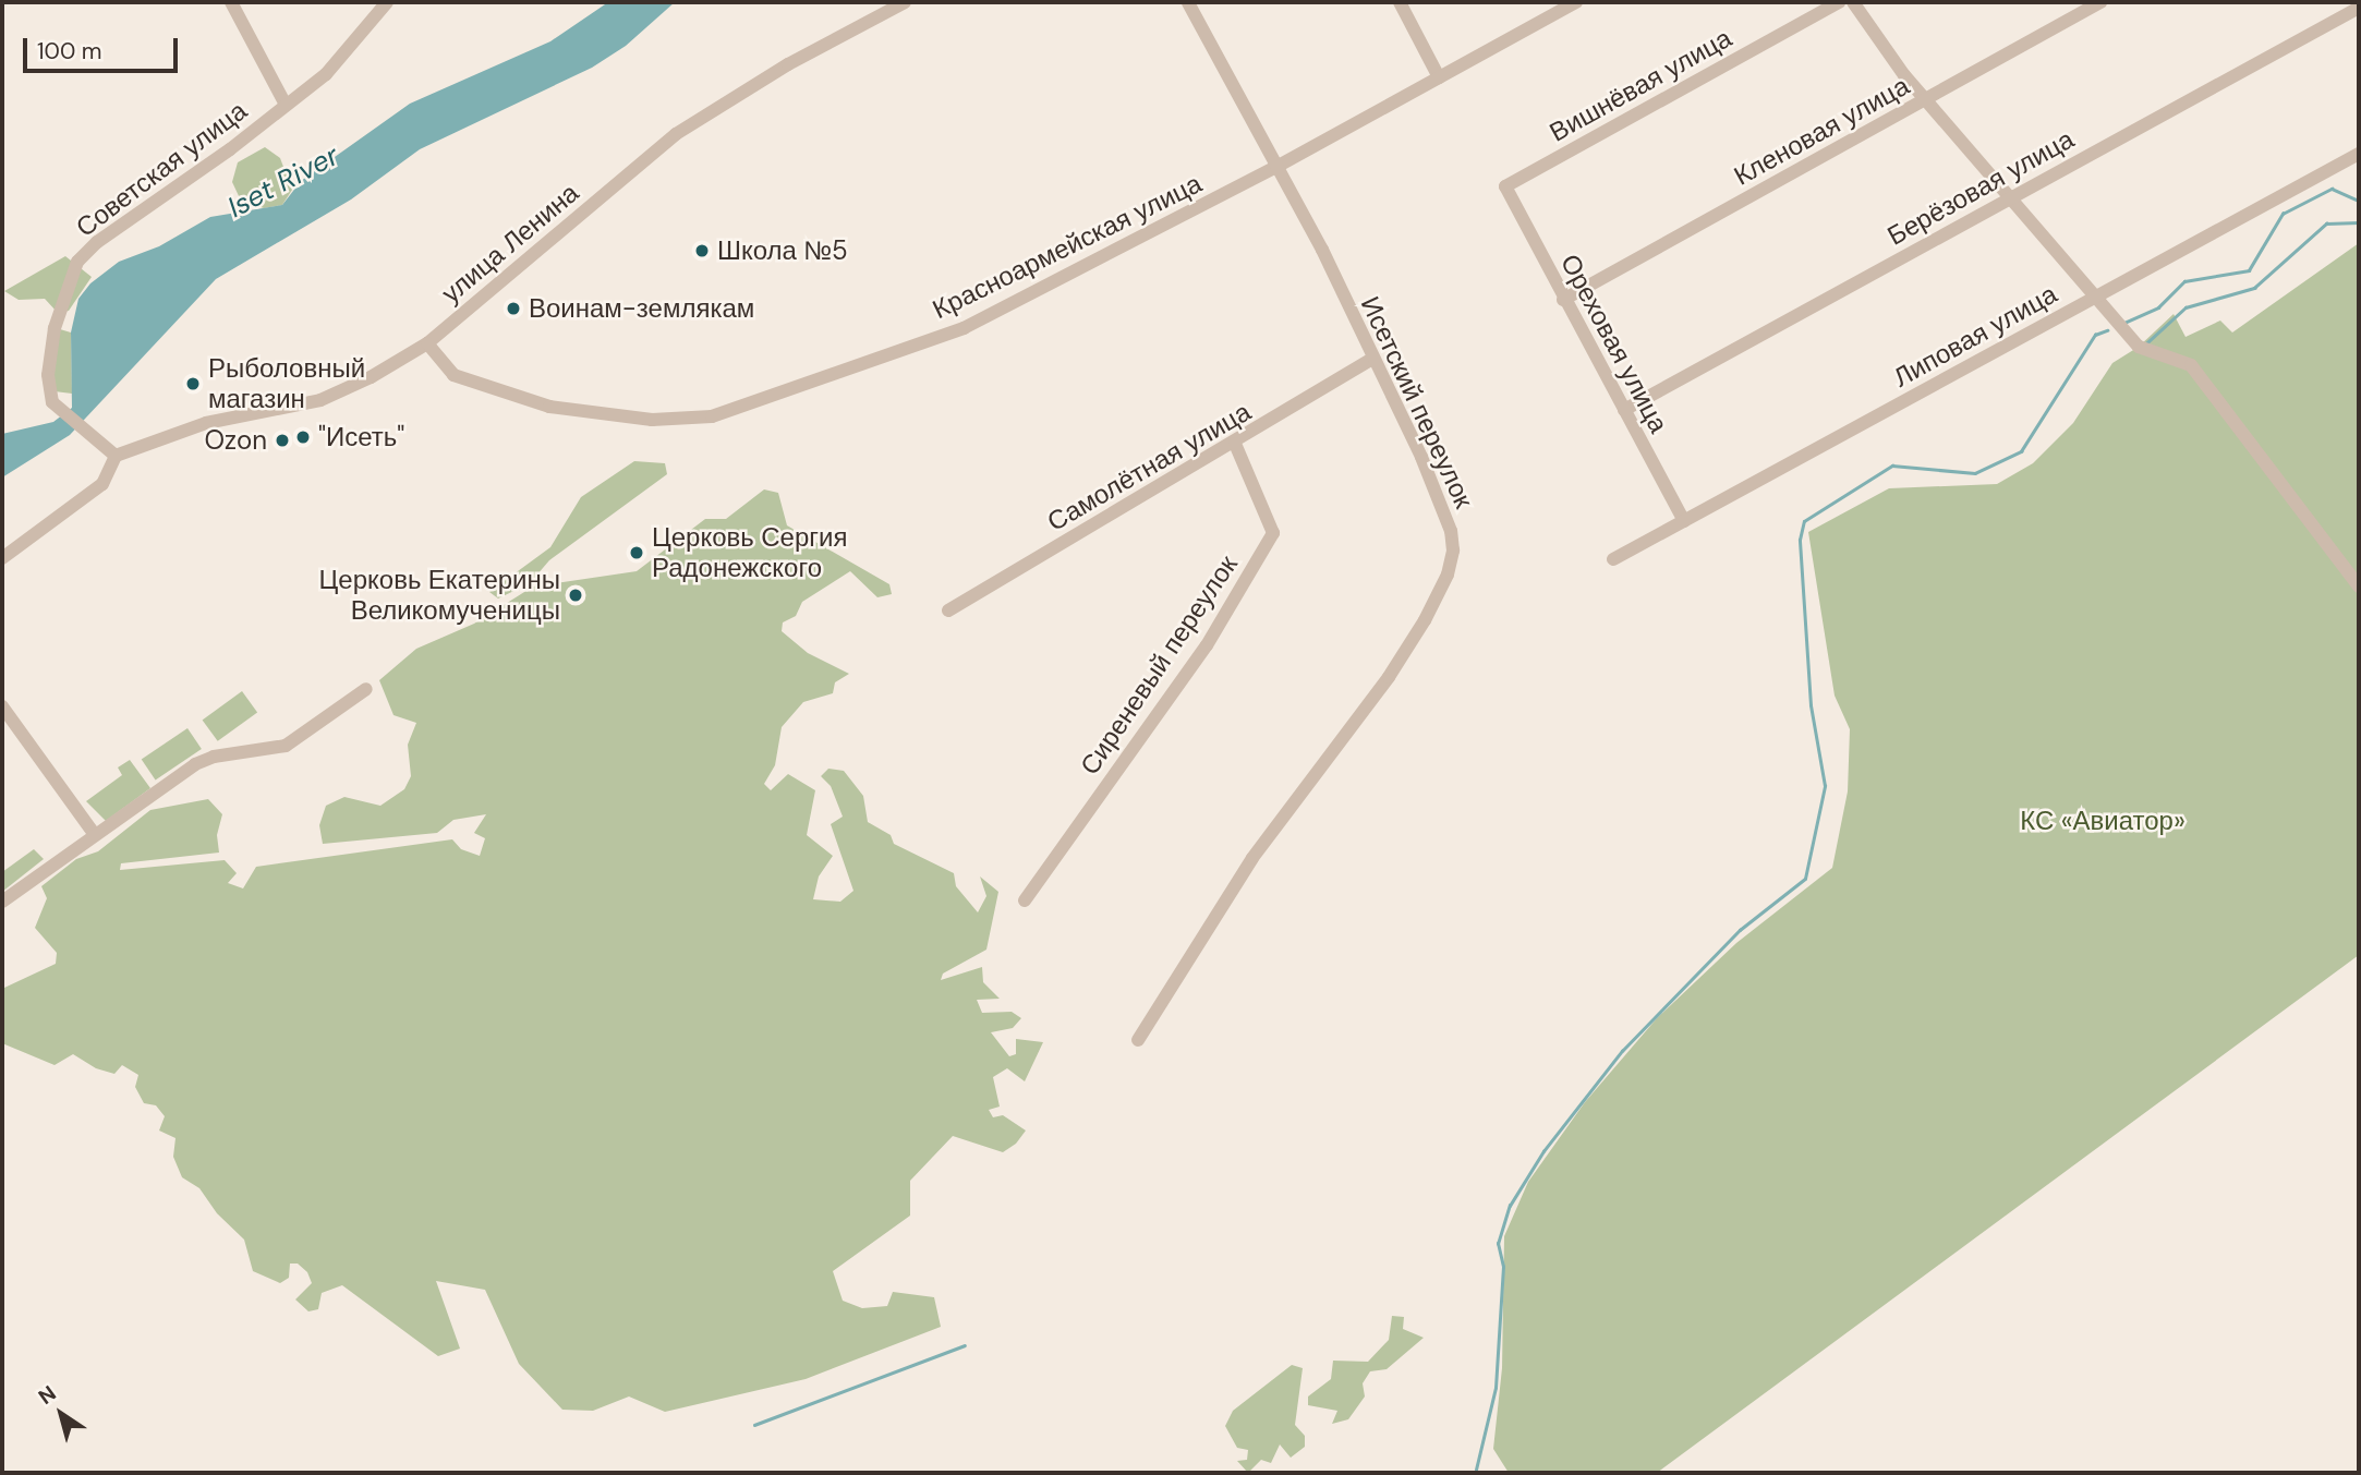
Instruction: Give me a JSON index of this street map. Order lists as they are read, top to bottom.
{
  "streets": {
    "street": [
      "Вишнёвая улица",
      "Кленовая улица",
      "Советская улица",
      "Берёзовая улица",
      "улица Ленина",
      "Красноармейская улица",
      "Липовая улица",
      "Ореховая улица",
      "Исетский переулок",
      "Самолётная улица",
      "Сиреневый переулок"
    ]
  },
  "crossings": [
    ["Вишнёвая улица", "Ореховая улица"],
    ["Кленовая улица", "Ореховая улица"],
    ["Советская улица", "улица Ленина"],
    ["Берёзовая улица", "Ореховая улица"],
    ["улица Ленина", "Красноармейская улица"],
    ["Красноармейская улица", "Исетский переулок"],
    ["Липовая улица", "Ореховая улица"],
    ["Исетский переулок", "Самолётная улица"],
    ["Самолётная улица", "Сиреневый переулок"]
  ],
  "water": ["Iset River"],
  "parks": ["КС «Авиатор»"],
  "places": [
    "Школа №5",
    "Воинам-землякам",
    "Рыболовный магазин",
    "\"Исеть\"",
    "Ozon",
    "Церковь Сергия Радонежского",
    "Церковь Екатерины Великомученицы"
  ],
  "scale_bar": "100 m",
  "north": "top left"
}
